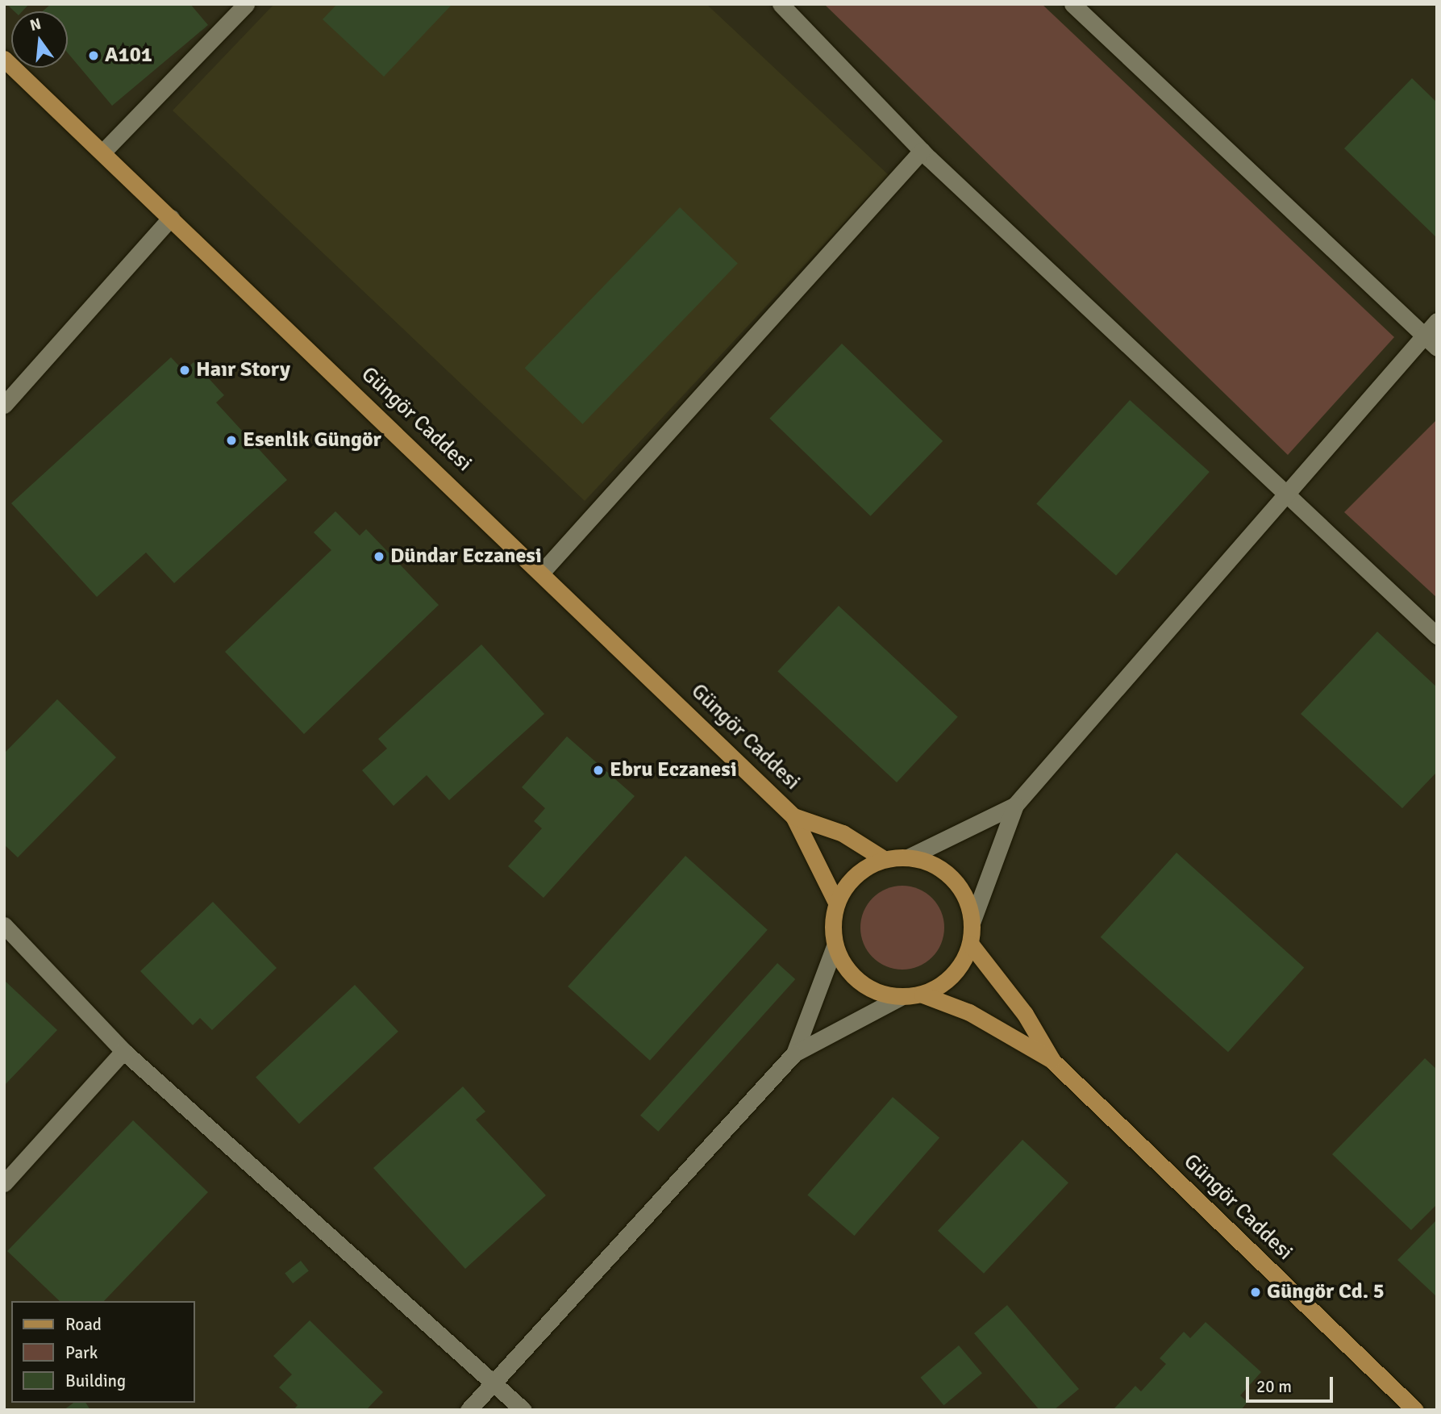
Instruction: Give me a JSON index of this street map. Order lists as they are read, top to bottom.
{
  "streets": {
    "main road": ["Güngör Caddesi"]
  },
  "places": [
    "A101",
    "Haır Story",
    "Esenlik Güngör",
    "Dündar Eczanesi",
    "Ebru Eczanesi",
    "Güngör Cd. 5"
  ],
  "legend": ["Road", "Park", "Building"],
  "scale_bar": "20 m",
  "north": "top"
}
